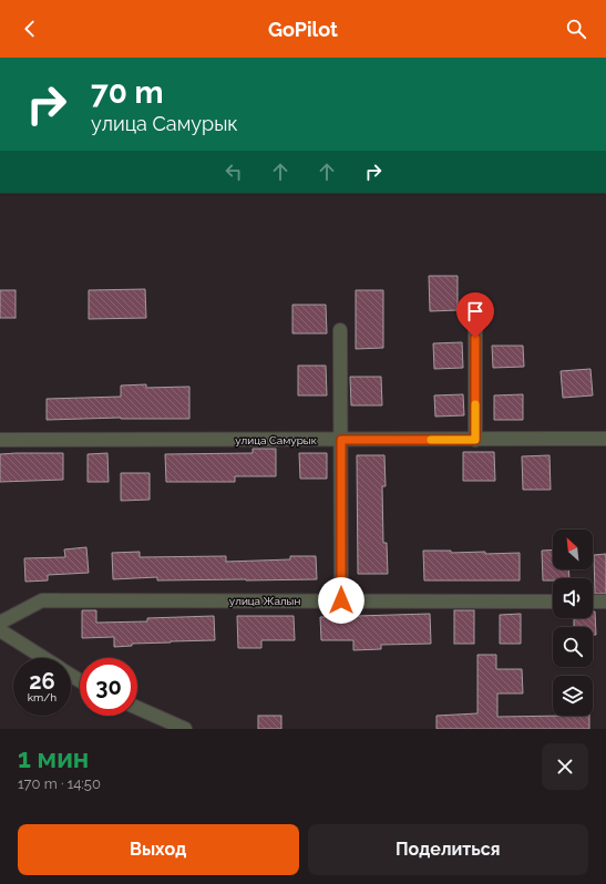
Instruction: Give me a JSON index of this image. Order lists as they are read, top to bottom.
{
  "streets": {
    "street": ["улица Самурык", "улица Жалын"]
  },
  "north": "top left",
  "page": {
    "header": "GoPilot",
    "turn": ["70 m", "улица Самурык"],
    "speed": "26 km/h",
    "limit": "30",
    "heading": ["1 мин", "170 m · 14:50"],
    "buttons": ["Выход", "Поделиться"]
  }
}
